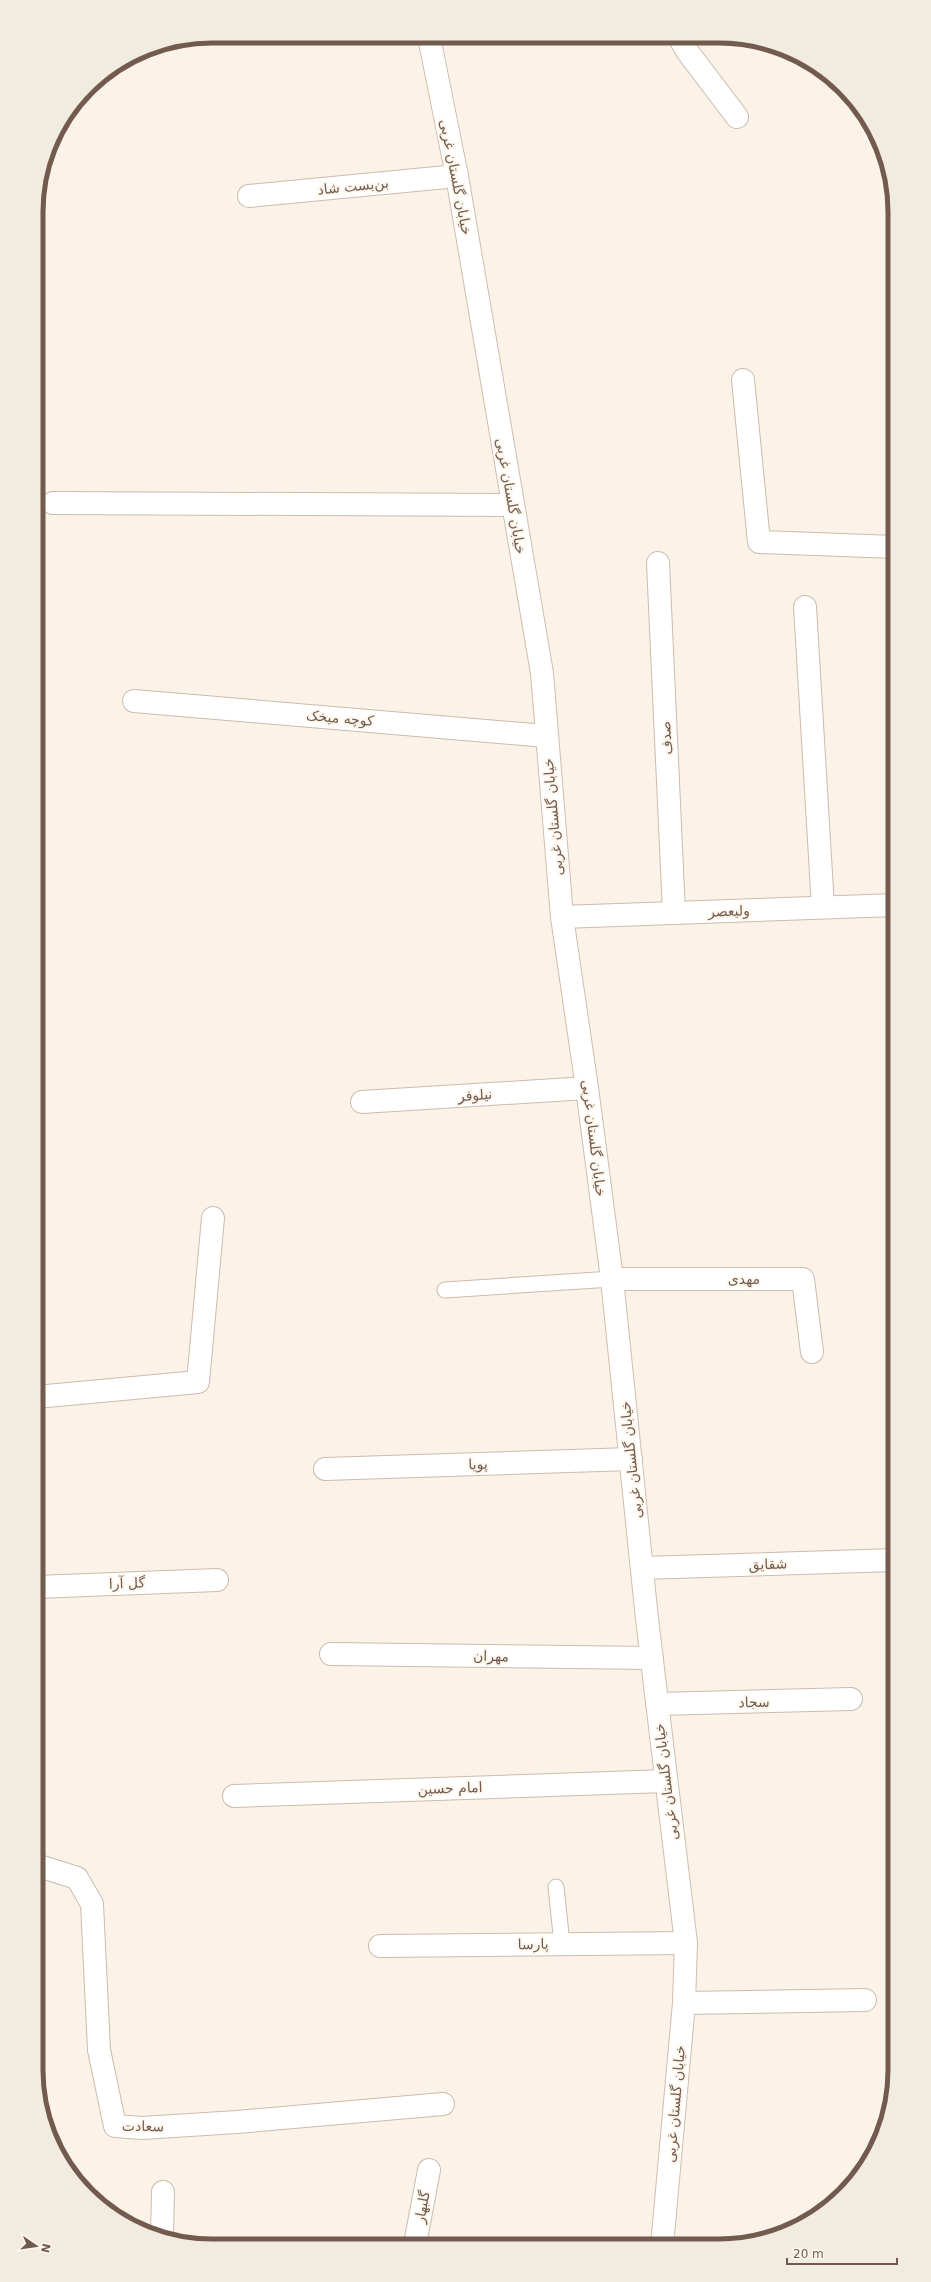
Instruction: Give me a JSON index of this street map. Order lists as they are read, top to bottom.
{
  "streets": {
    "street": [
      "خیابان گلستان غربی",
      "بن‌بست شاد",
      "کوچه میخک",
      "صدف",
      "ولیعصر",
      "نیلوفر",
      "مهدی",
      "پویا",
      "شقایق",
      "گل آرا",
      "مهران",
      "سجاد",
      "امام حسین",
      "پارسا",
      "سعادت",
      "گلبهار"
    ]
  },
  "crossings": [
    ["خیابان گلستان غربی", "بن‌بست شاد"],
    ["خیابان گلستان غربی", "کوچه میخک"],
    ["خیابان گلستان غربی", "ولیعصر"],
    ["خیابان گلستان غربی", "نیلوفر"],
    ["خیابان گلستان غربی", "مهدی"],
    ["خیابان گلستان غربی", "پویا"],
    ["خیابان گلستان غربی", "شقایق"],
    ["خیابان گلستان غربی", "مهران"],
    ["خیابان گلستان غربی", "سجاد"],
    ["خیابان گلستان غربی", "امام حسین"],
    ["خیابان گلستان غربی", "پارسا"],
    ["صدف", "ولیعصر"]
  ],
  "scale_bar": "20 m",
  "north": "right"
}
